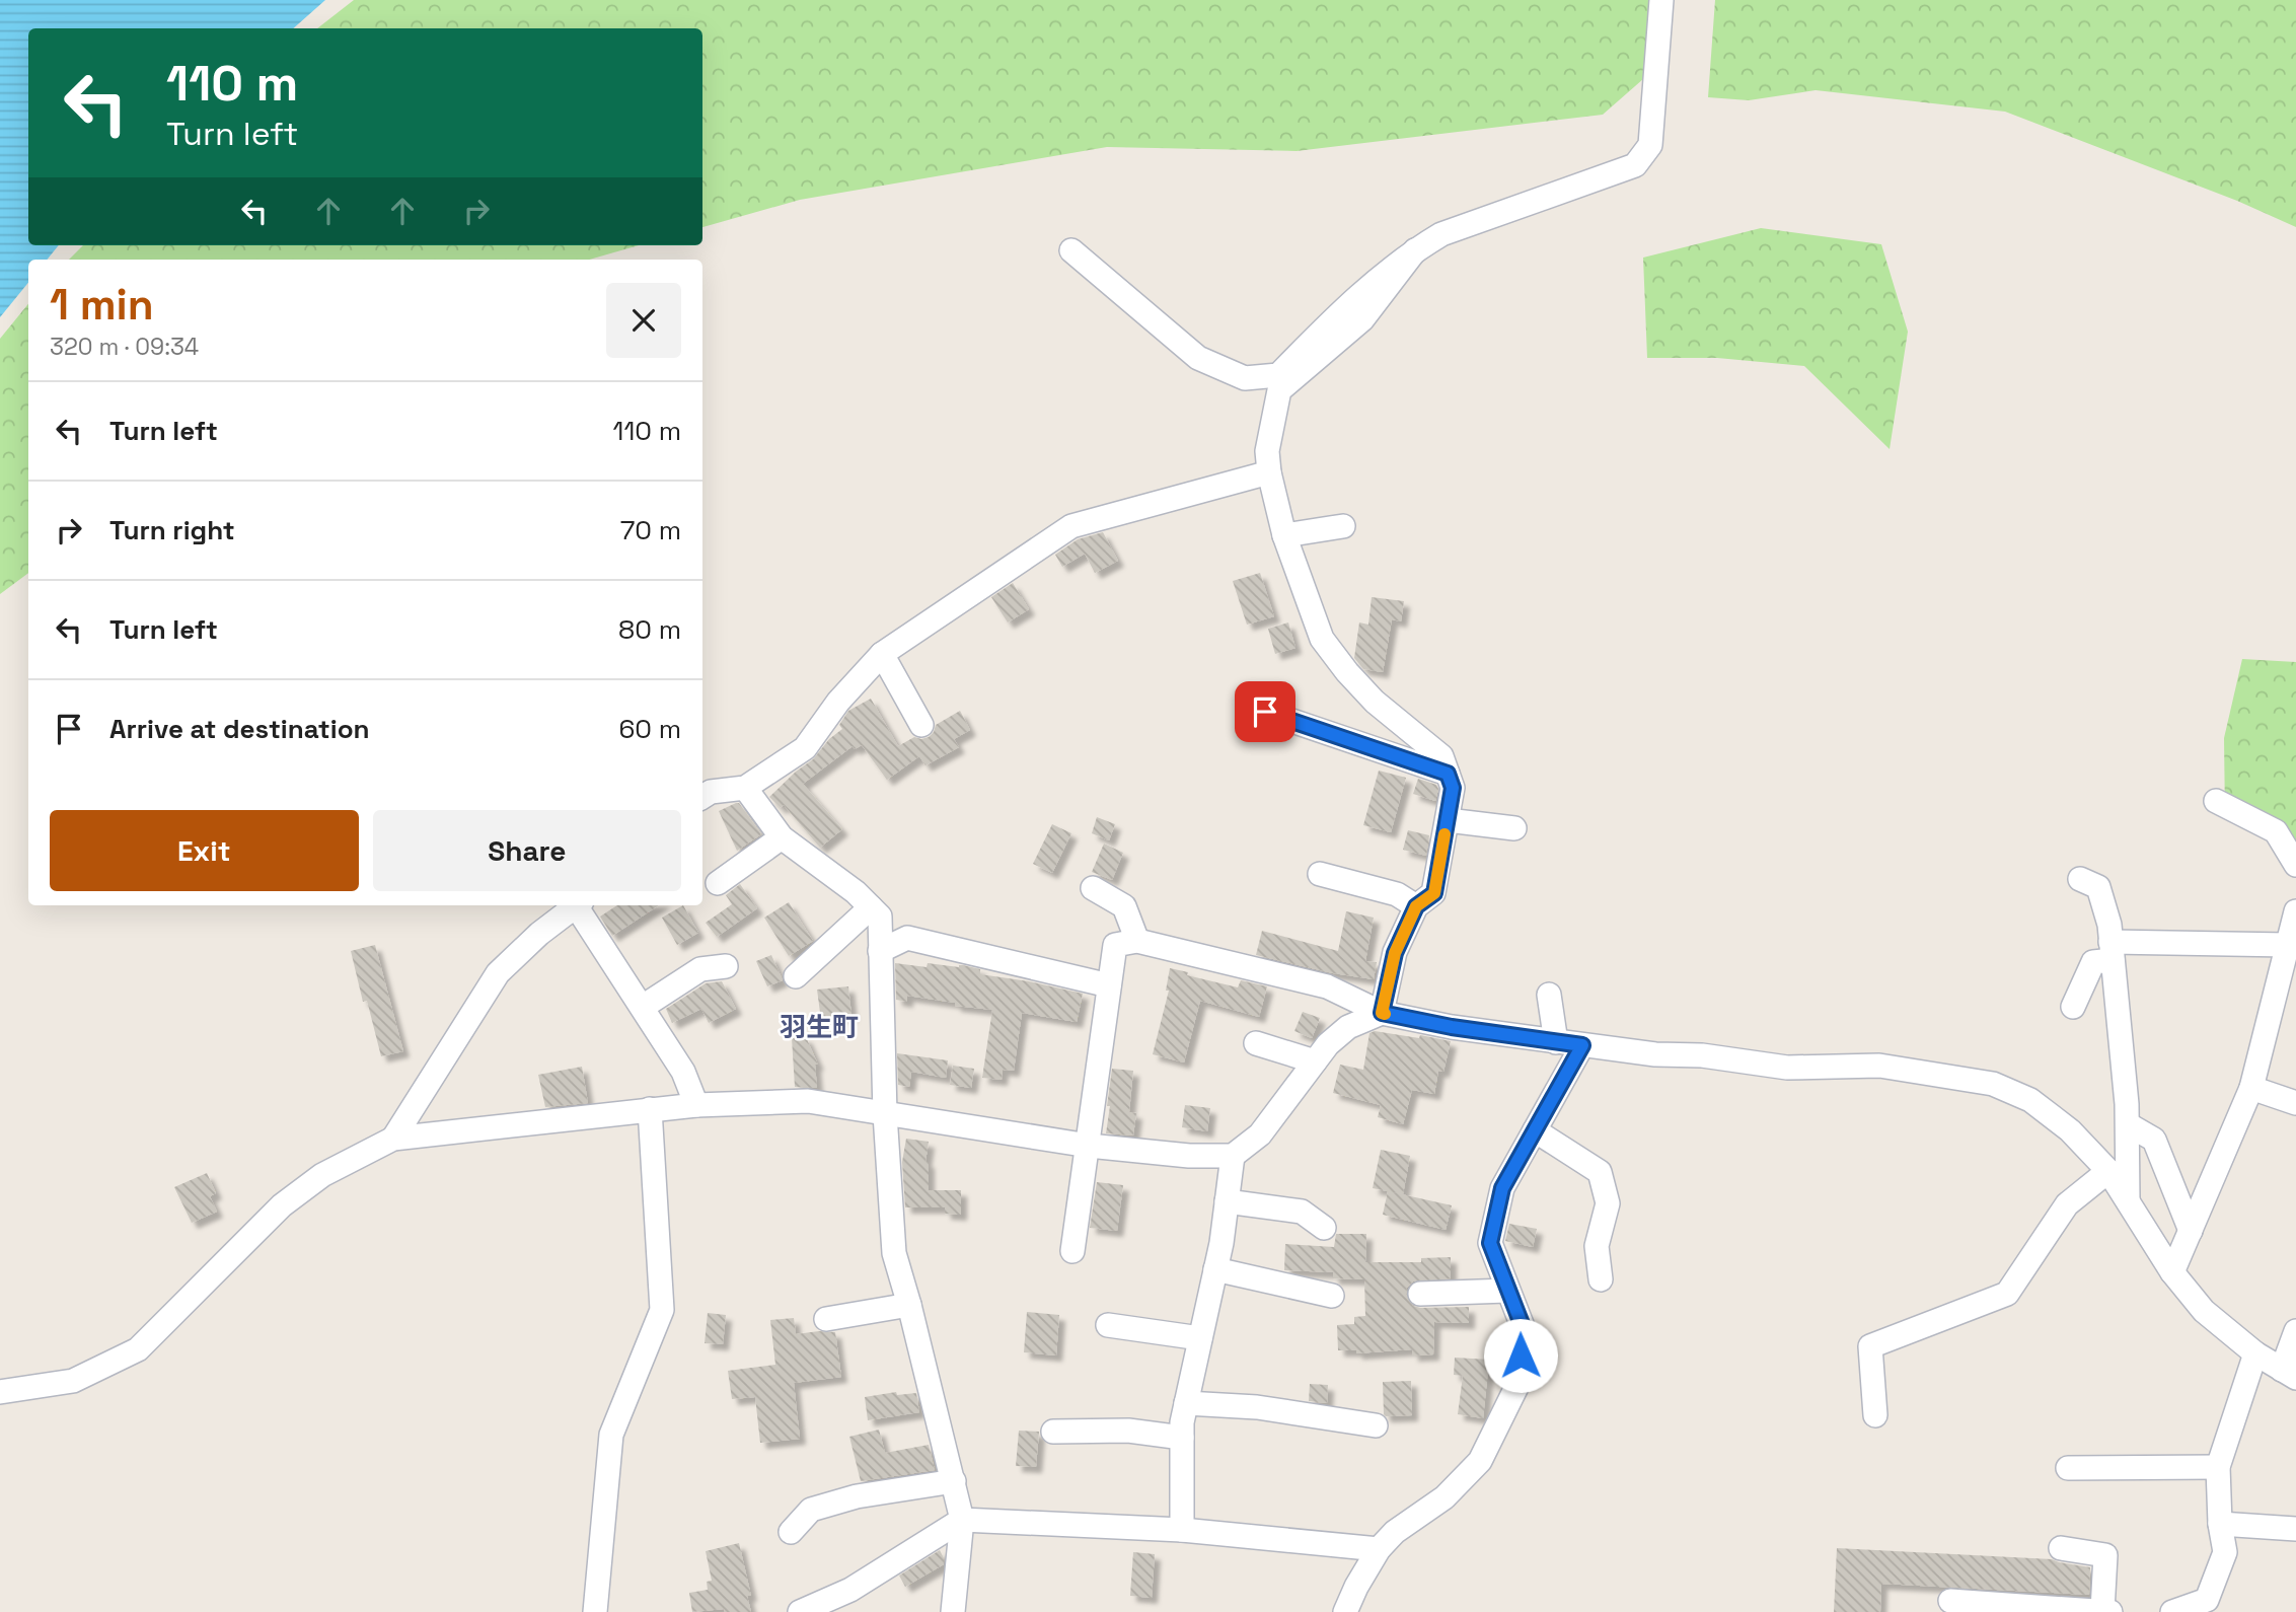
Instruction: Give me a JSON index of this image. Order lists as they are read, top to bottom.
{
  "districts": ["羽生町"],
  "page": {
    "turn": ["110 m", "Turn left"],
    "heading": ["1 min", "320 m · 09:34"],
    "list": [
      {
        "name": "Turn left",
        "value": "110 m"
      },
      {
        "name": "Turn right",
        "value": "70 m"
      },
      {
        "name": "Turn left",
        "value": "80 m"
      },
      {
        "name": "Arrive at destination",
        "value": "60 m"
      }
    ],
    "buttons": ["Exit", "Share"]
  }
}
